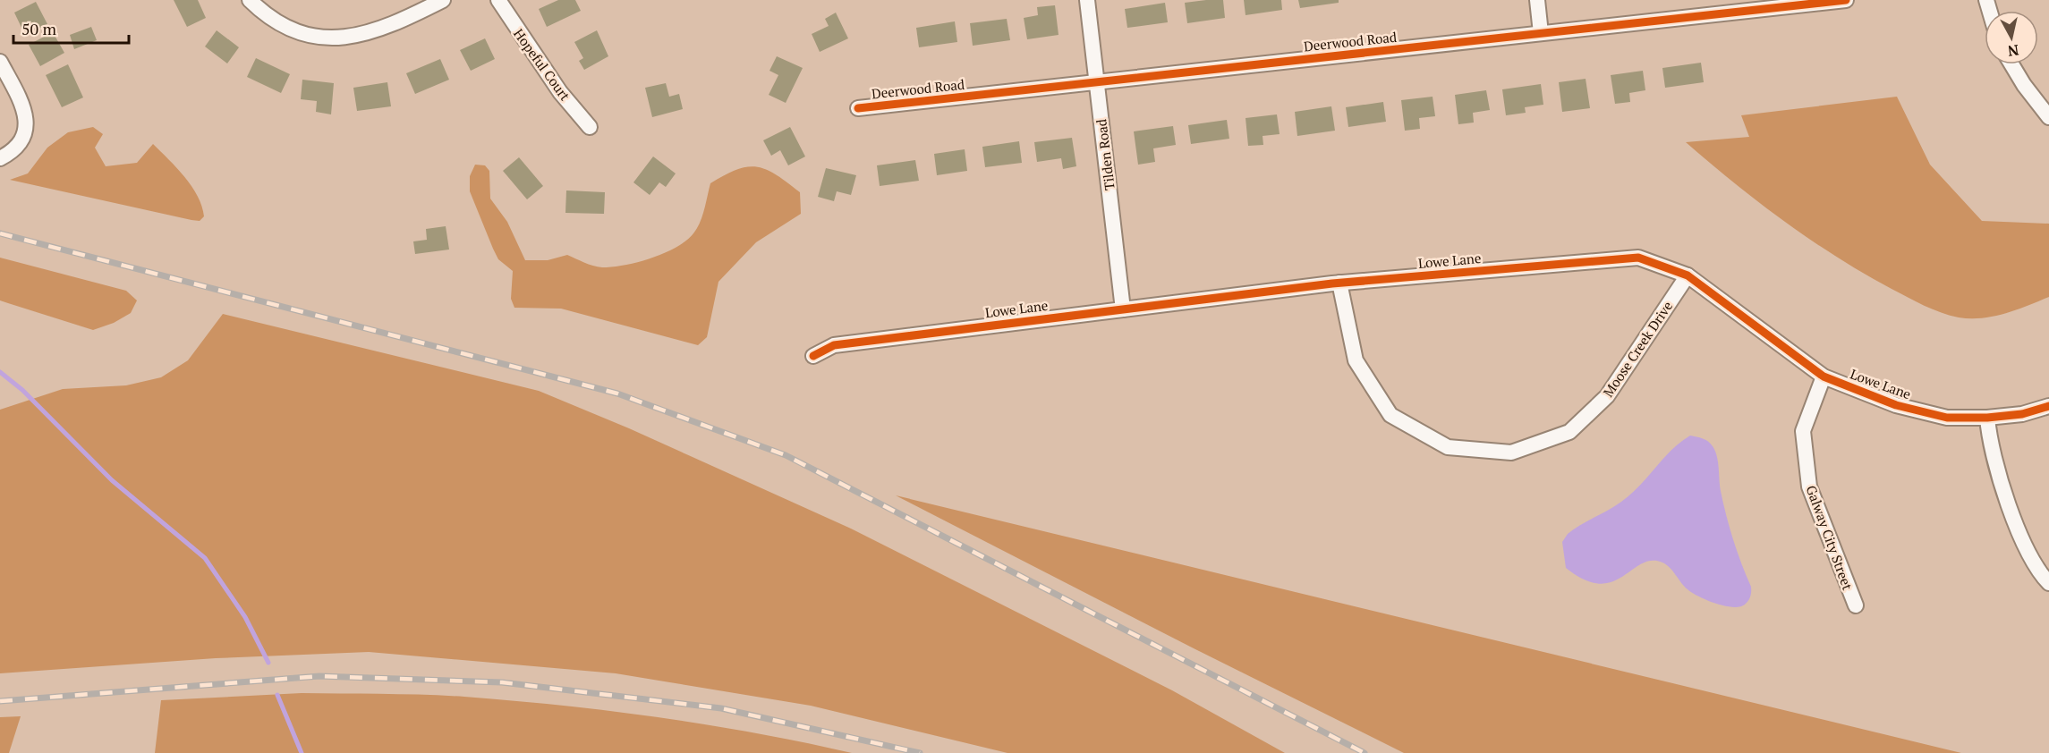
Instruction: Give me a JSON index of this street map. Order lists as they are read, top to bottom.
{
  "streets": {
    "street": [
      "Deerwood Road",
      "Hopeful Court",
      "Tilden Road",
      "Lowe Lane",
      "Moose Creek Drive",
      "Galway City Street"
    ]
  },
  "crossings": [
    ["Deerwood Road", "Tilden Road"],
    ["Tilden Road", "Lowe Lane"],
    ["Lowe Lane", "Moose Creek Drive"],
    ["Lowe Lane", "Galway City Street"]
  ],
  "scale_bar": "50 m",
  "north": "bottom"
}
